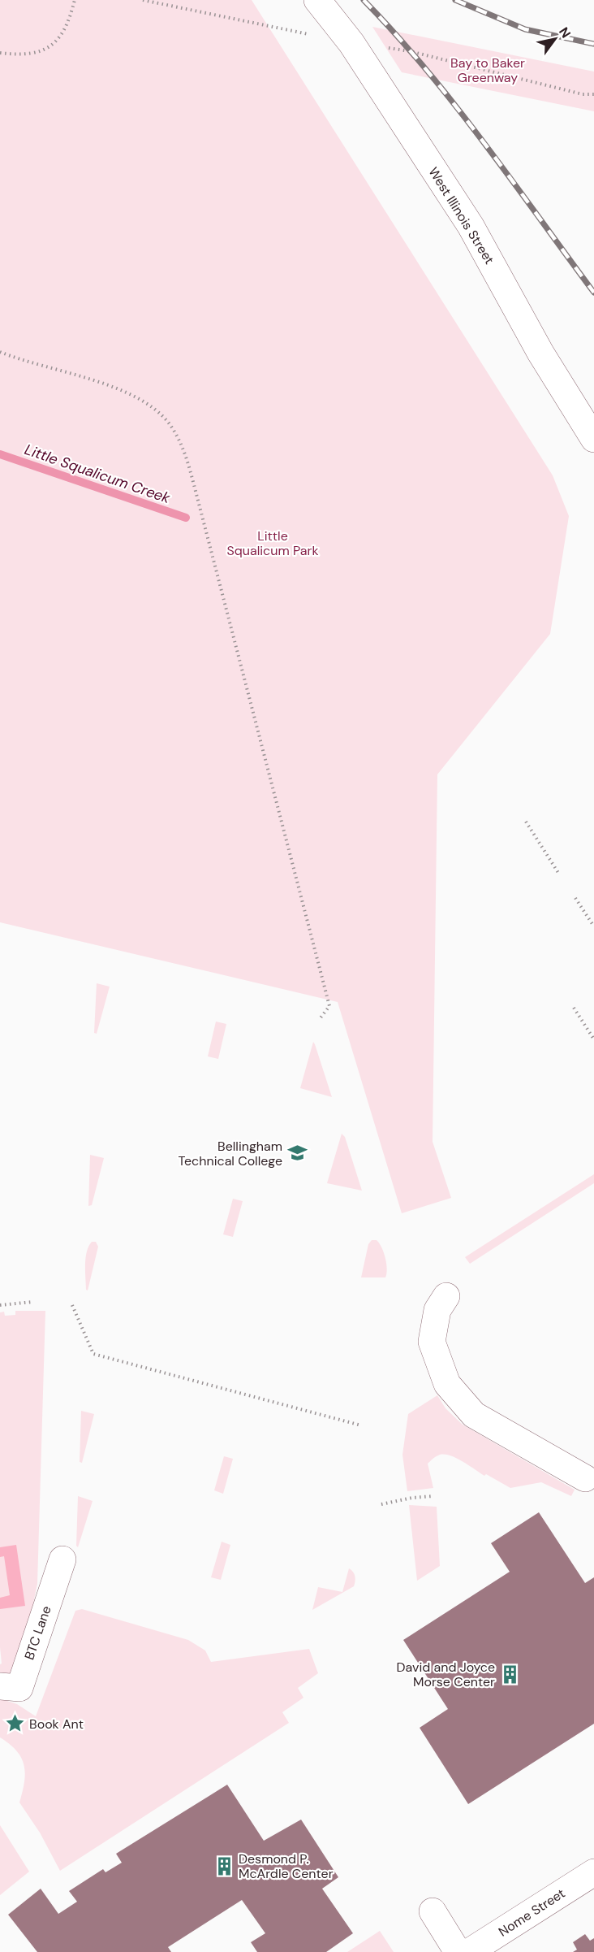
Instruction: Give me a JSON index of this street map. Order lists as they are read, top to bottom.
{
  "streets": {
    "street": ["West Illinois Street", "BTC Lane", "Nome Street"]
  },
  "water": ["Little Squalicum Creek"],
  "parks": ["Bay to Baker Greenway", "Little Squalicum Park"],
  "places": {
    "school or university": ["Bellingham Technical College"],
    "building": ["David and Joyce Morse Center", "Desmond P. McArdle Center"],
    "place": ["Book Ant"]
  },
  "north": "top right"
}
